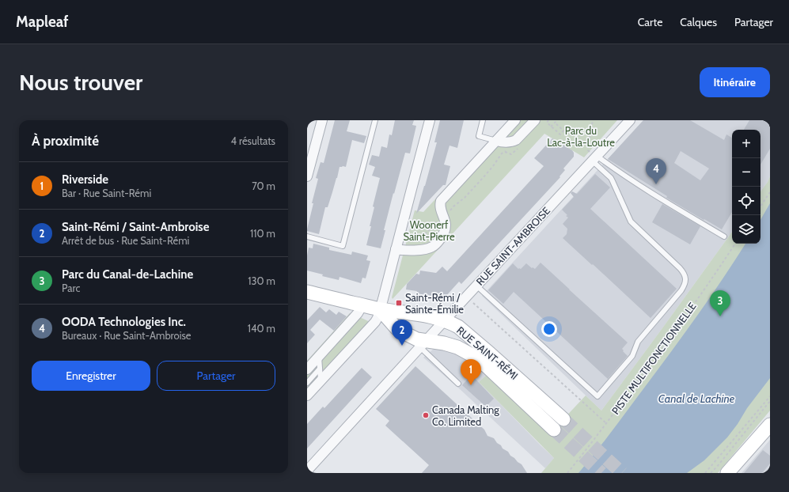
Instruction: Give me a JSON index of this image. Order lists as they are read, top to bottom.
{
  "streets": {
    "main road": ["RUE SAINT-RÉMI"],
    "street": ["RUE SAINT-AMBROISE"],
    "path": ["PISTE MULTIFONCTIONNELLE"]
  },
  "crossings": [
    ["RUE SAINT-AMBROISE", "RUE SAINT-RÉMI"]
  ],
  "water": ["Canal de Lachine"],
  "parks": ["Parc du Lac-à-la-Loutre", "Woonerf Saint-Pierre"],
  "places": {
    "transit": ["Saint-Rémi / Sainte-Émilie"],
    "other": ["Canada Malting Co. Limited"]
  },
  "page": {
    "header": "Mapleaf",
    "nav": ["Carte", "Calques", "Partager"],
    "buttons": [
      "Itinéraire",
      ["Enregistrer", "Partager"]
    ],
    "title": "Nous trouver",
    "heading": ["À proximité", "4 résultats"],
    "map_buttons": ["+", "−"],
    "pins": [
      "4",
      "3",
      "2",
      "1"
    ],
    "list": [
      {
        "mark": "1",
        "name": "Riverside",
        "note": "Bar · Rue Saint-Rémi",
        "value": "70 m"
      },
      {
        "mark": "2",
        "name": "Saint-Rémi / Saint-Ambroise",
        "note": "Arrêt de bus · Rue Saint-Rémi",
        "value": "110 m"
      },
      {
        "mark": "3",
        "name": "Parc du Canal-de-Lachine",
        "note": "Parc",
        "value": "130 m"
      },
      {
        "mark": "4",
        "name": "OODA Technologies Inc.",
        "note": "Bureaux · Rue Saint-Ambroise",
        "value": "140 m"
      }
    ]
  }
}
